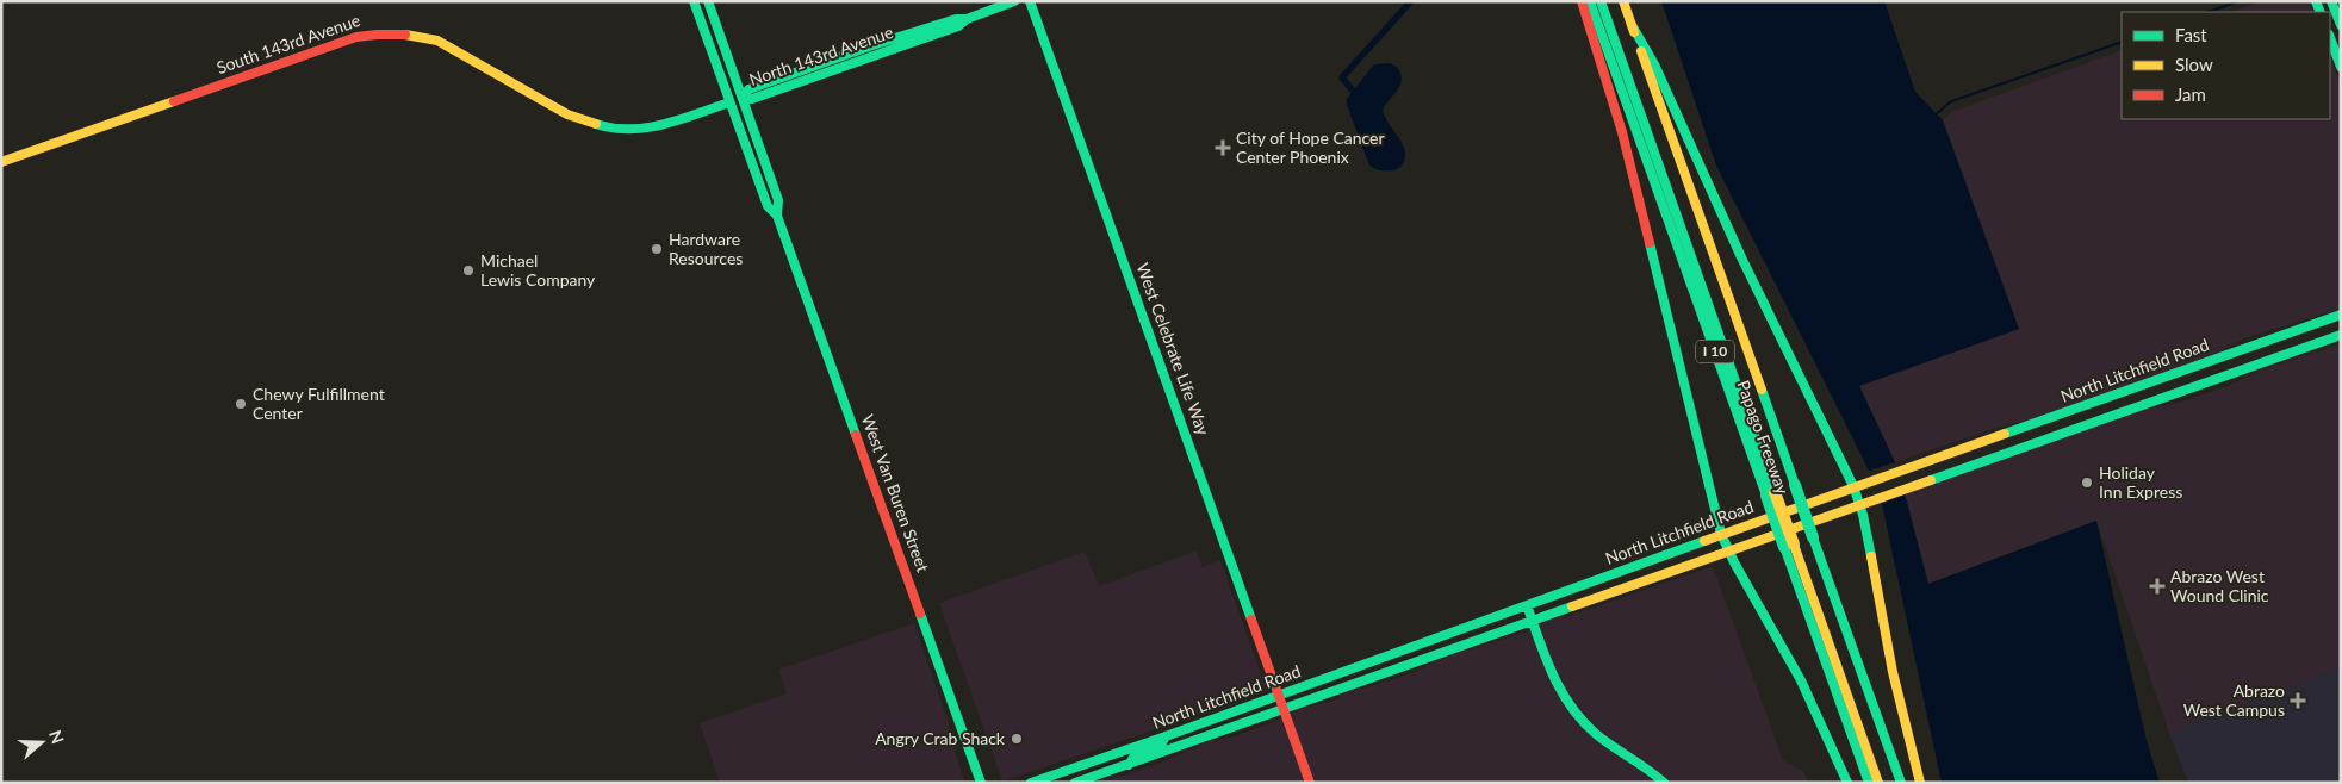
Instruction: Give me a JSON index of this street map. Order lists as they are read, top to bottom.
{
  "streets": {
    "main road": [
      "South 143rd Avenue",
      "North 143rd Avenue",
      "West Celebrate Life Way",
      "I 10",
      "North Litchfield Road",
      "Papago Freeway",
      "West Van Buren Street"
    ]
  },
  "crossings": [
    ["South 143rd Avenue", "North 143rd Avenue"],
    ["South 143rd Avenue", "West Van Buren Street"],
    ["North 143rd Avenue", "West Van Buren Street"],
    ["West Celebrate Life Way", "North Litchfield Road"]
  ],
  "places": {
    "health": ["City of Hope Cancer Center Phoenix", "Abrazo West Wound Clinic", "Abrazo West Campus"],
    "other": [
      "Hardware Resources",
      "Michael Lewis Company",
      "Chewy Fulfillment Center",
      "Holiday Inn Express",
      "Angry Crab Shack"
    ]
  },
  "legend": ["Fast", "Slow", "Jam"],
  "north": "right"
}
